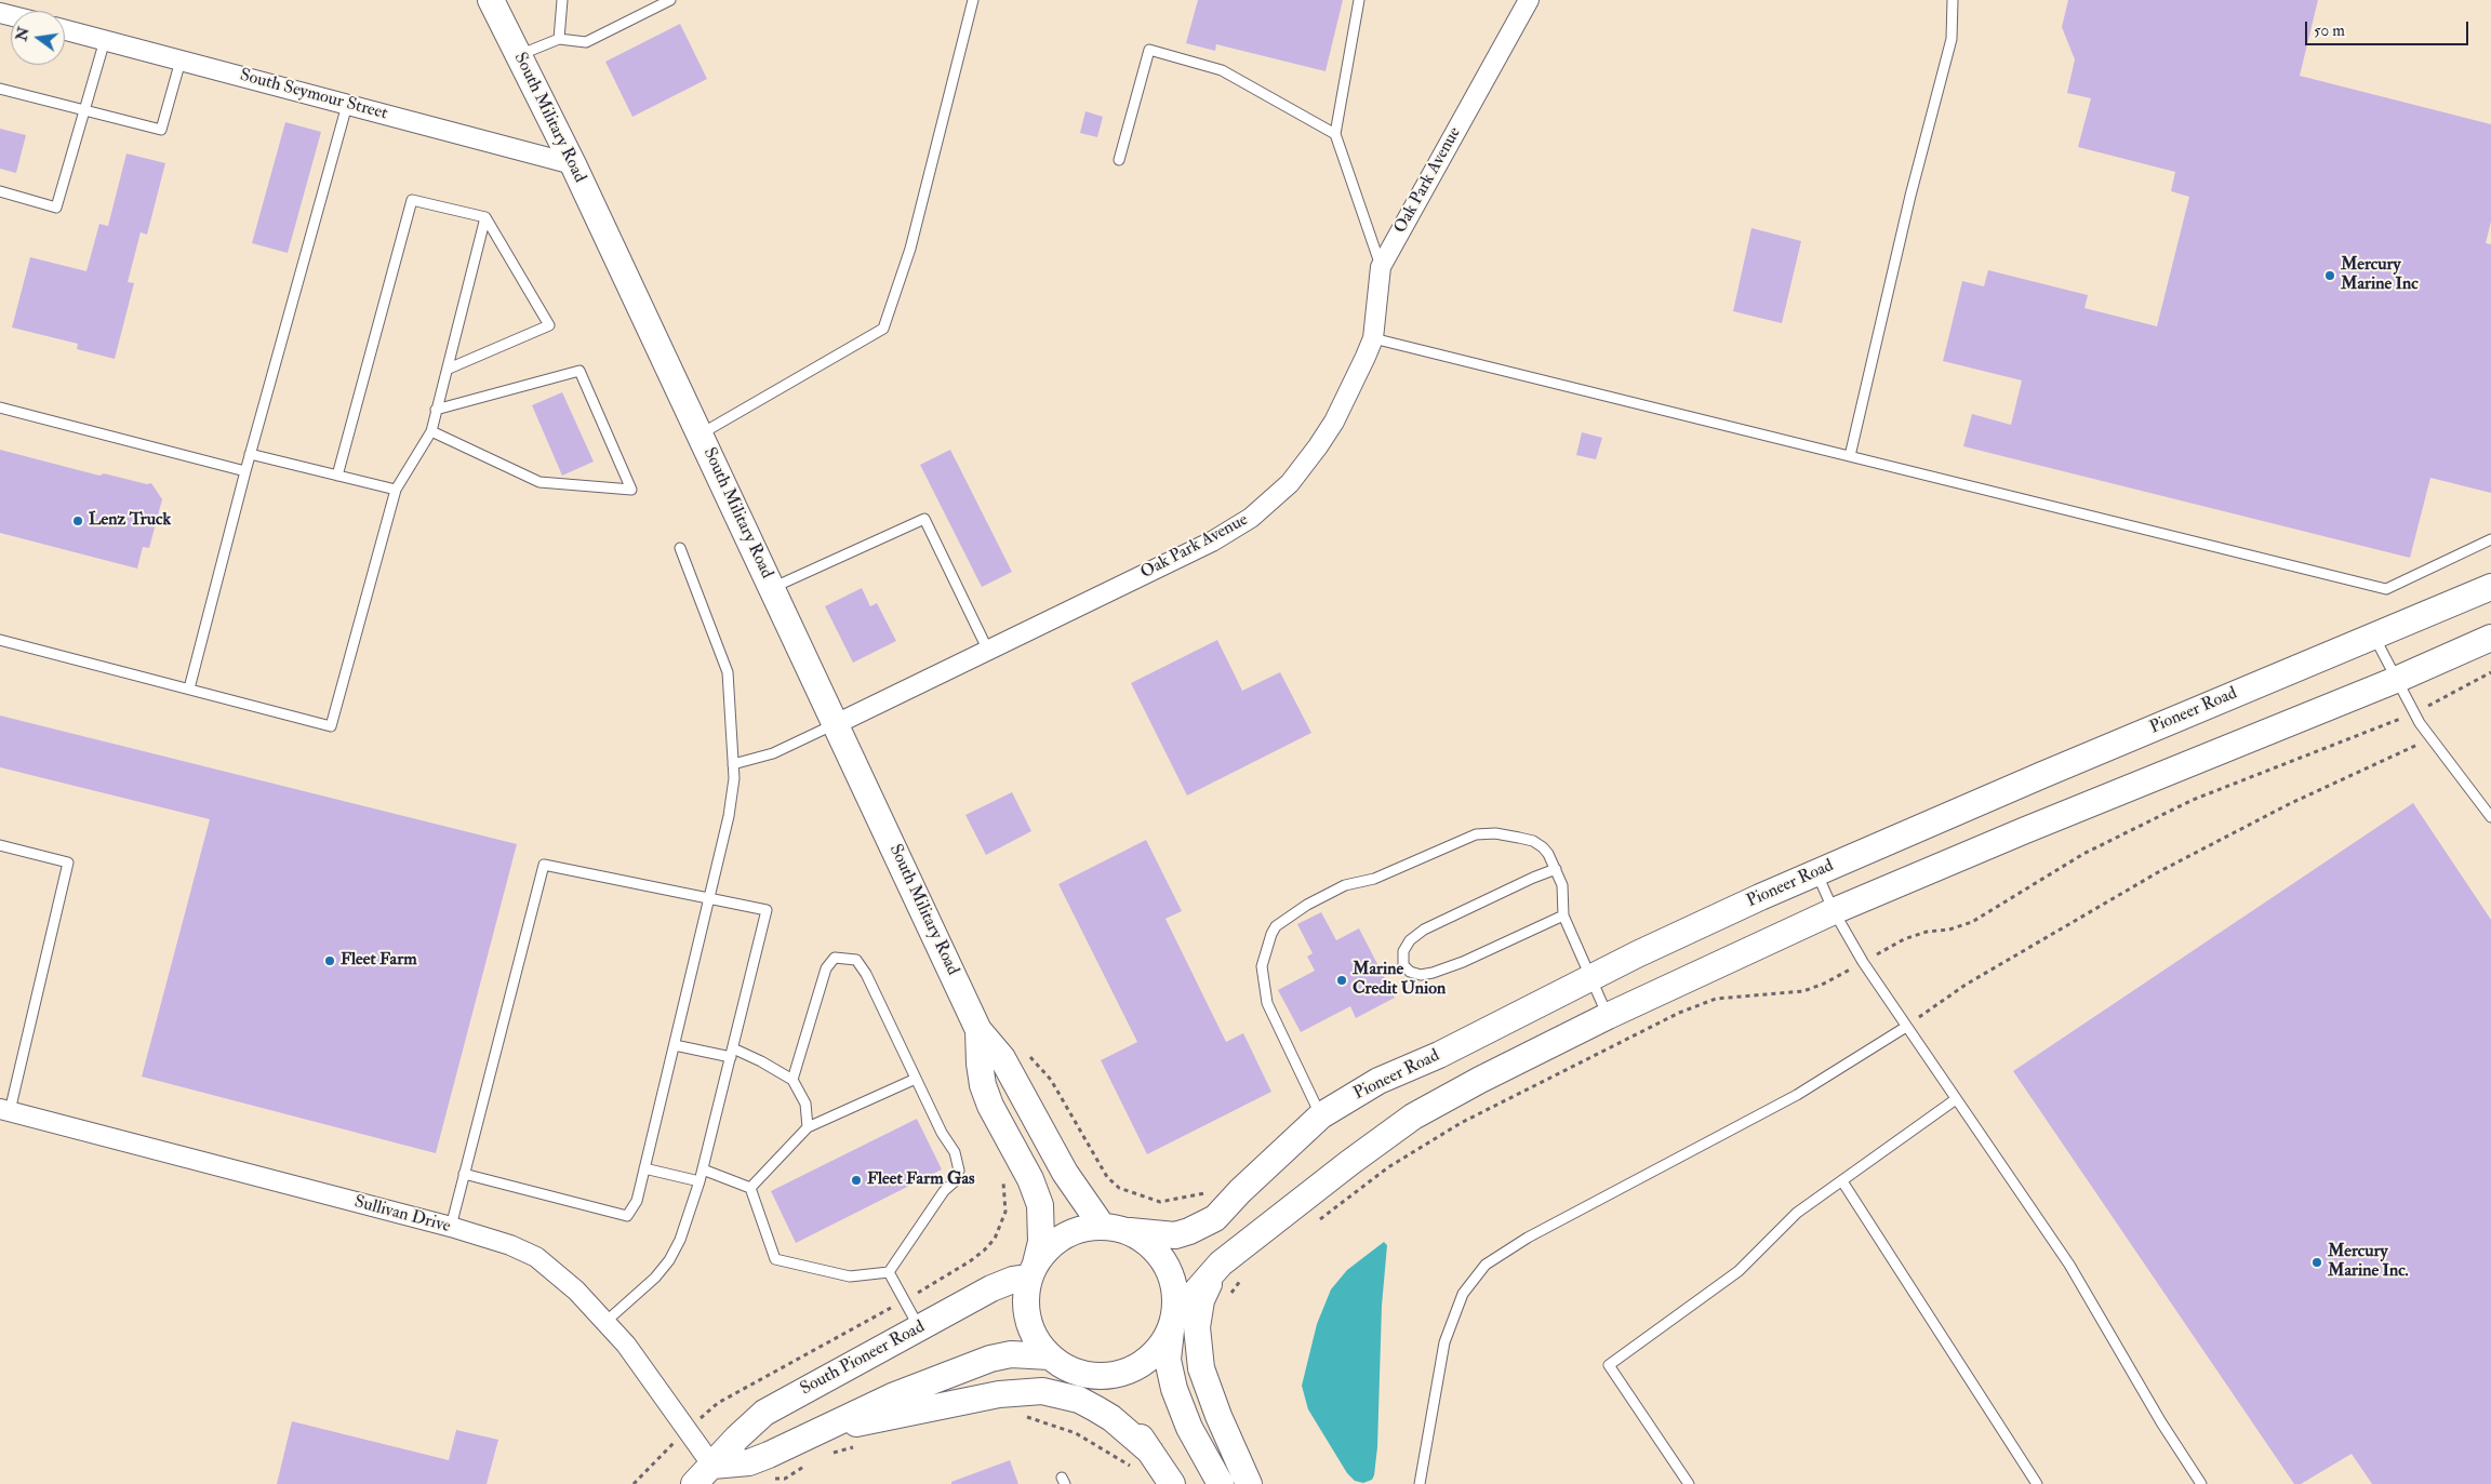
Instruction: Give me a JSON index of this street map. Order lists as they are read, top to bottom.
{
  "streets": {
    "main road": ["South Military Road", "Pioneer Road", "South Pioneer Road"],
    "street": ["South Seymour Street", "Oak Park Avenue", "Sullivan Drive"]
  },
  "crossings": [
    ["South Seymour Street", "South Military Road"],
    ["South Military Road", "Oak Park Avenue"],
    ["South Military Road", "Pioneer Road"],
    ["South Military Road", "South Pioneer Road"],
    ["Pioneer Road", "South Pioneer Road"],
    ["Sullivan Drive", "South Pioneer Road"]
  ],
  "places": [
    "Mercury Marine Inc",
    "Lenz Truck",
    "Fleet Farm",
    "Marine Credit Union",
    "Fleet Farm Gas",
    "Mercury Marine Inc."
  ],
  "scale_bar": "50 m",
  "north": "left"
}
